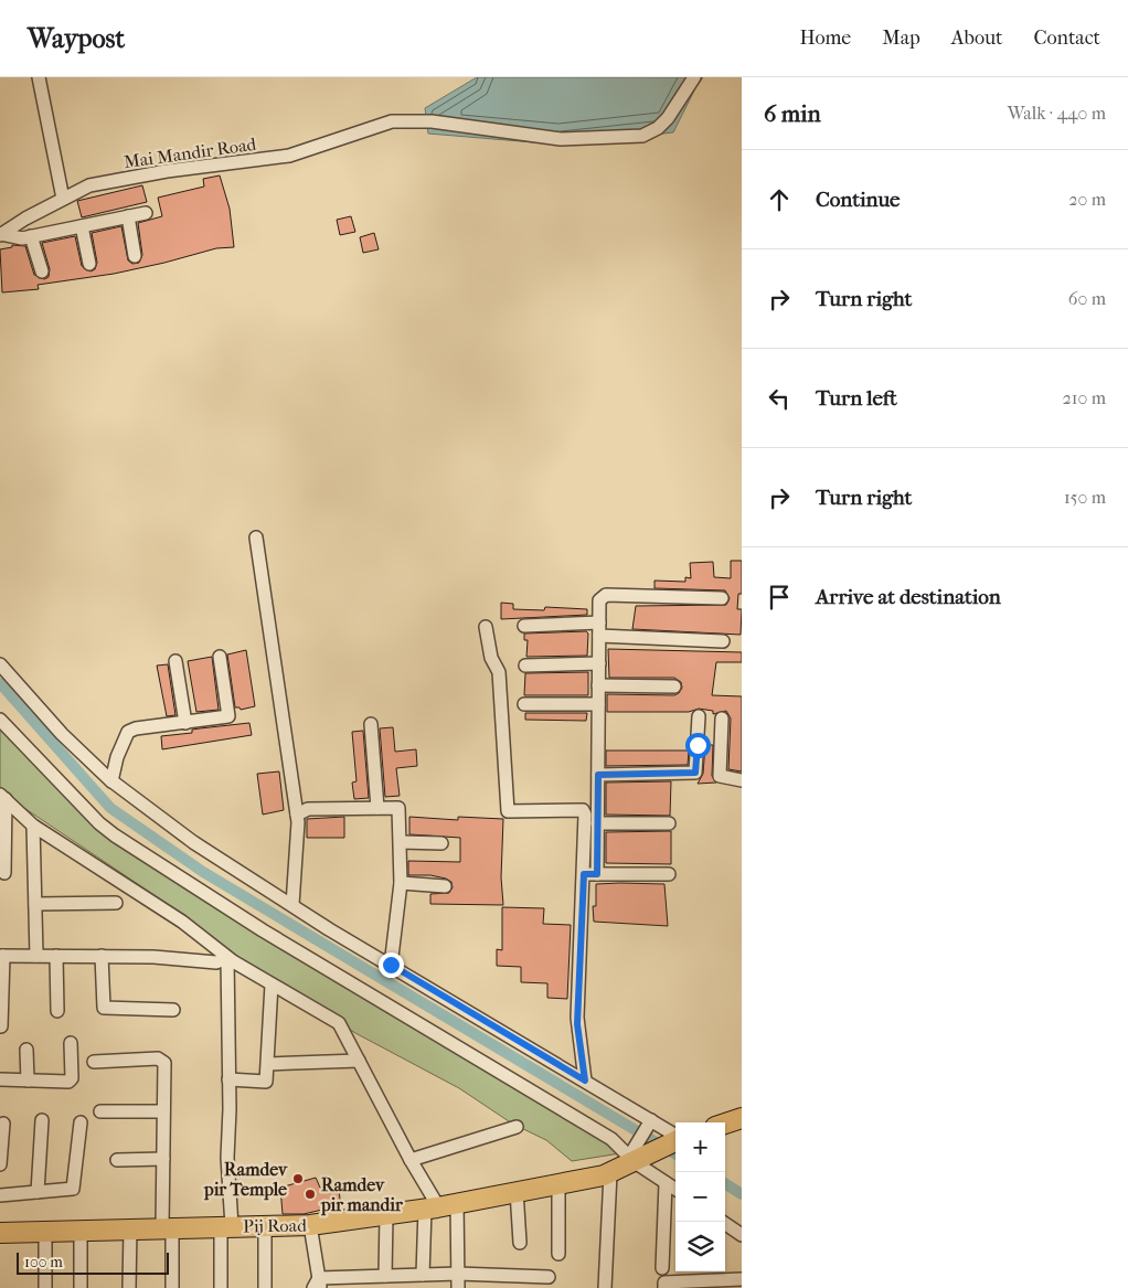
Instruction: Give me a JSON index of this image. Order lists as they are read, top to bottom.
{
  "streets": {
    "main road": ["Pij Road"],
    "street": ["Mai Mandir Road"]
  },
  "places": ["Ramdev pir Temple", "Ramdev pir mandir"],
  "scale_bar": "100 m",
  "page": {
    "header": "Waypost",
    "nav": [
      "Home",
      "Map",
      "About",
      "Contact"
    ],
    "heading": ["6 min", "Walk · 440 m"],
    "list": [
      ["Continue", "20 m"],
      ["Turn right", "60 m"],
      ["Turn left", "210 m"],
      ["Turn right", "150 m"],
      "Arrive at destination"
    ],
    "map_buttons": ["+", "−"],
    "scale": "100 m"
  }
}
